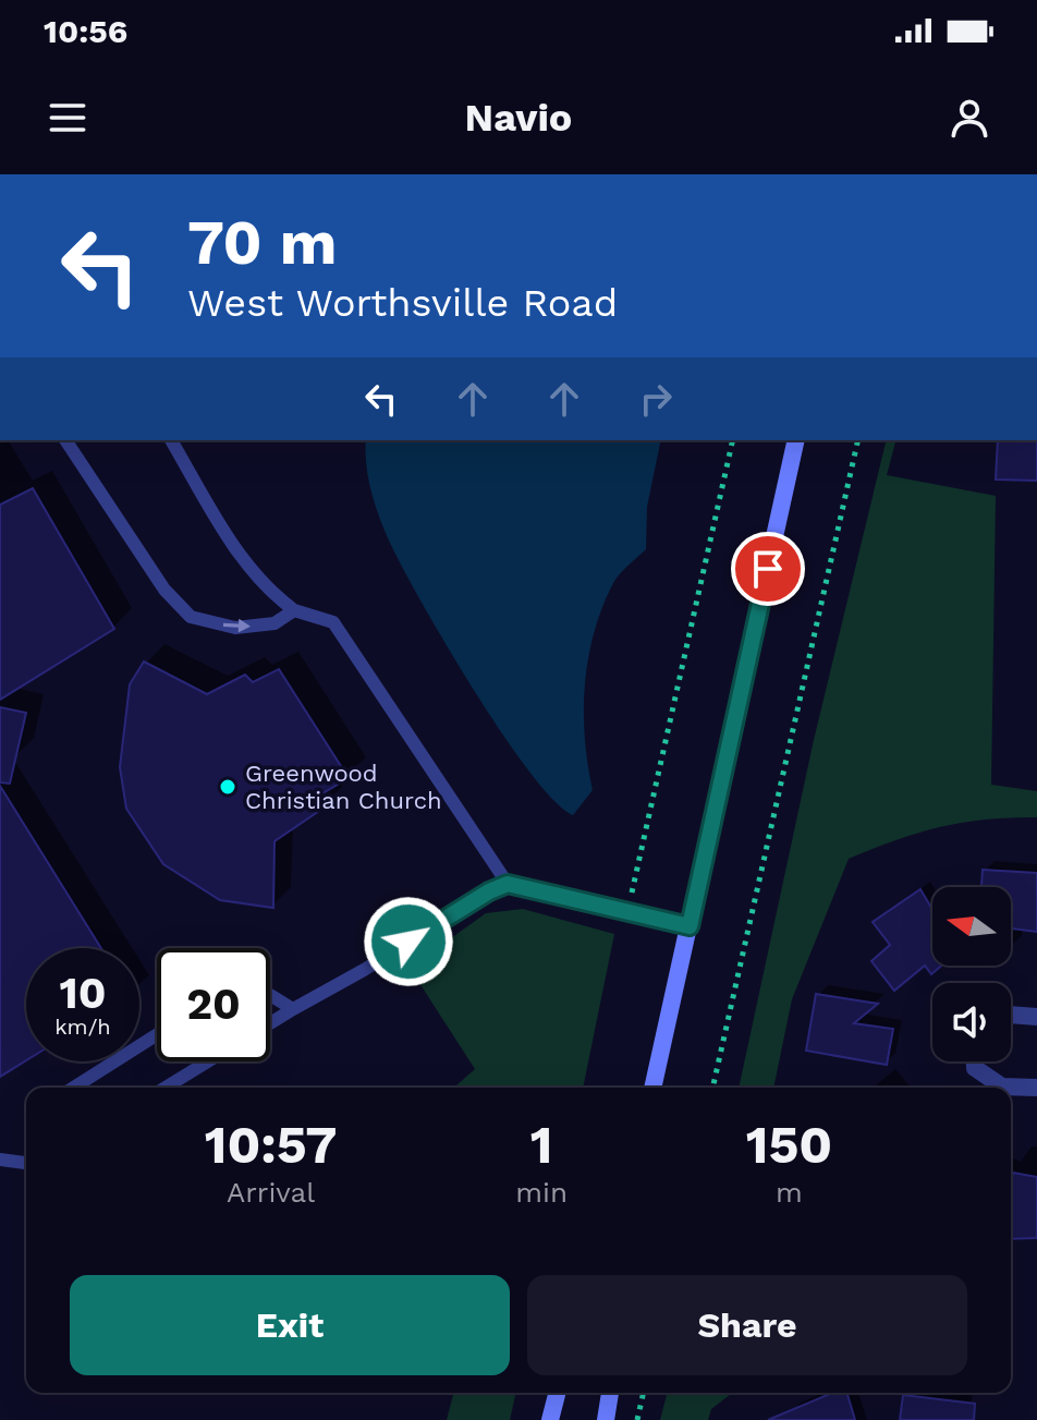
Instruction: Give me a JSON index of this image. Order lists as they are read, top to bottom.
{
  "places": ["Greenwood Christian Church"],
  "north": "left",
  "page": {
    "status": "10:56",
    "header": "Navio",
    "turn": ["70 m", "West Worthsville Road"],
    "speed": "10 km/h",
    "limit": "20",
    "eta": [
      "10:57",
      "Arrival",
      "1",
      "min",
      "150",
      "m"
    ],
    "buttons": ["Exit", "Share"]
  }
}
